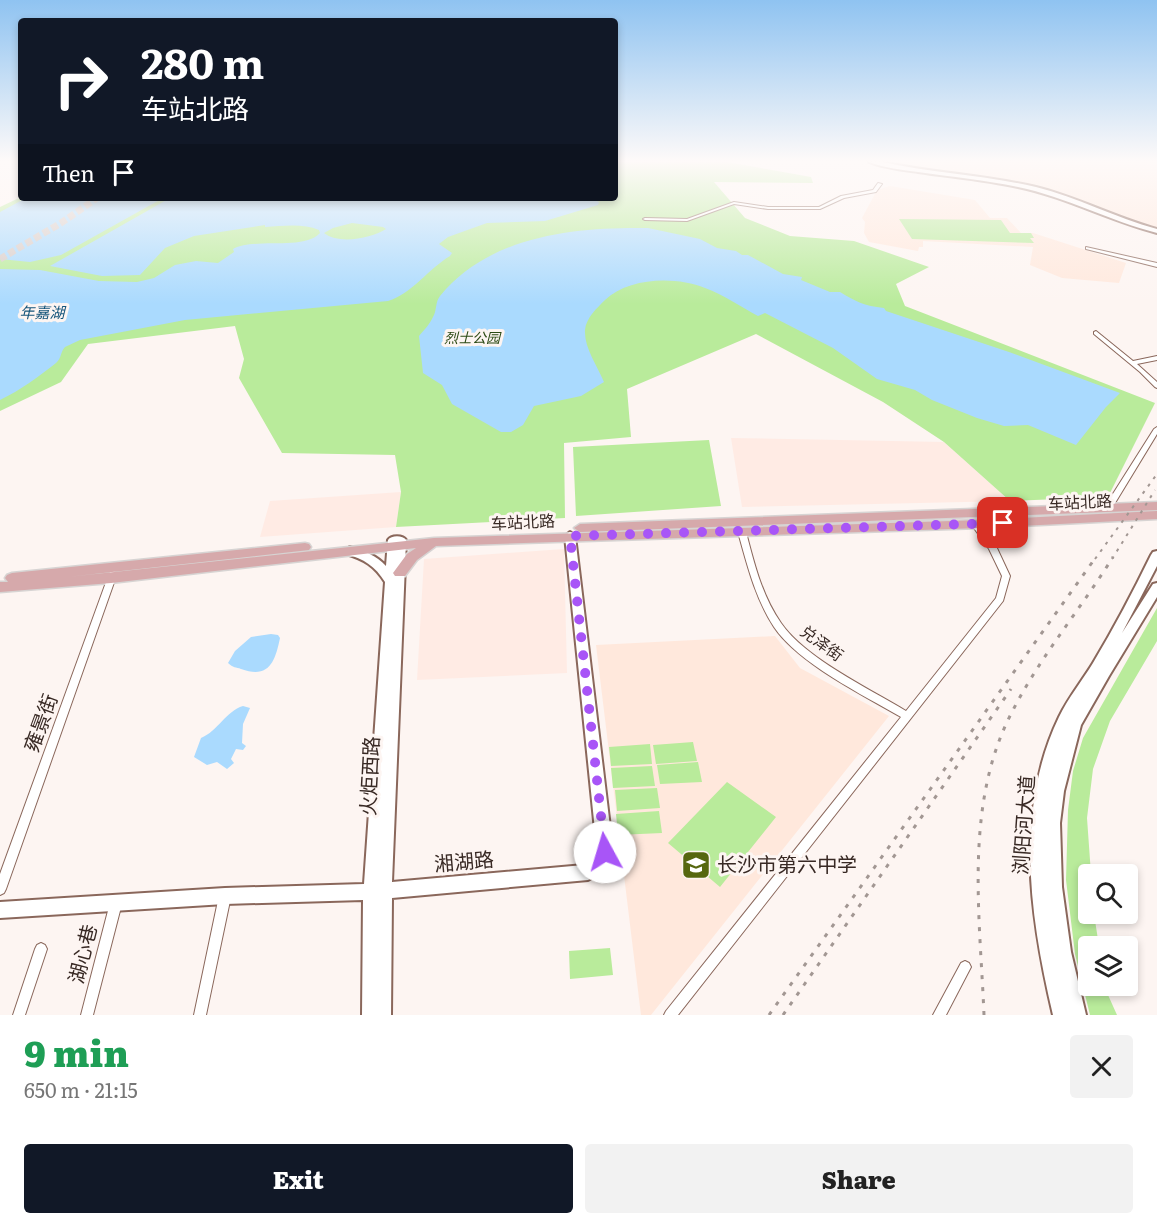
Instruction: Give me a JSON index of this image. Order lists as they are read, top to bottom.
{
  "streets": {
    "main road": ["车站北路"],
    "street": [
      "兑泽街",
      "雍景街",
      "火炬西路",
      "浏阳河大道",
      "湘湖路",
      "湖心巷"
    ]
  },
  "crossings": [
    ["车站北路", "兑泽街"],
    ["车站北路", "雍景街"],
    ["车站北路", "火炬西路"],
    ["车站北路", "湘湖路"],
    ["火炬西路", "湘湖路"],
    ["湘湖路", "湖心巷"]
  ],
  "water": ["年嘉湖"],
  "parks": ["烈士公园"],
  "places": {
    "school or university": ["长沙市第六中学"]
  },
  "page": {
    "turn": ["280 m", "车站北路"],
    "then": "Then",
    "heading": ["9 min", "650 m · 21:15"],
    "buttons": ["Exit", "Share"]
  }
}
